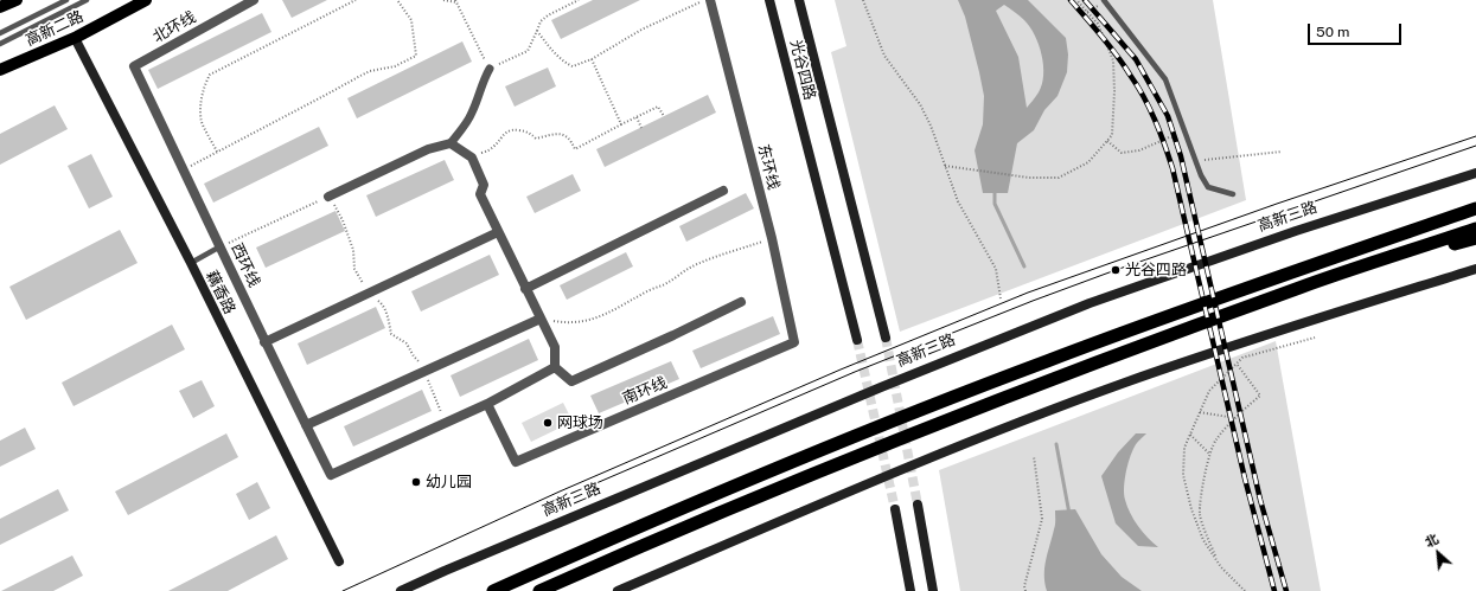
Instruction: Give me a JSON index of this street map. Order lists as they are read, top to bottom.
{
  "streets": {
    "main road": [
      "高新二路",
      "光谷四路",
      "高新三路",
      "藕香路"
    ],
    "street": [
      "北环线",
      "东环线",
      "西环线",
      "南环线"
    ]
  },
  "crossings": [
    ["北环线", "西环线"],
    ["高新二路", "藕香路"],
    ["东环线", "南环线"]
  ],
  "places": ["光谷四路", "网球场", "幼儿园"],
  "scale_bar": "50 m",
  "north": "top left"
}
